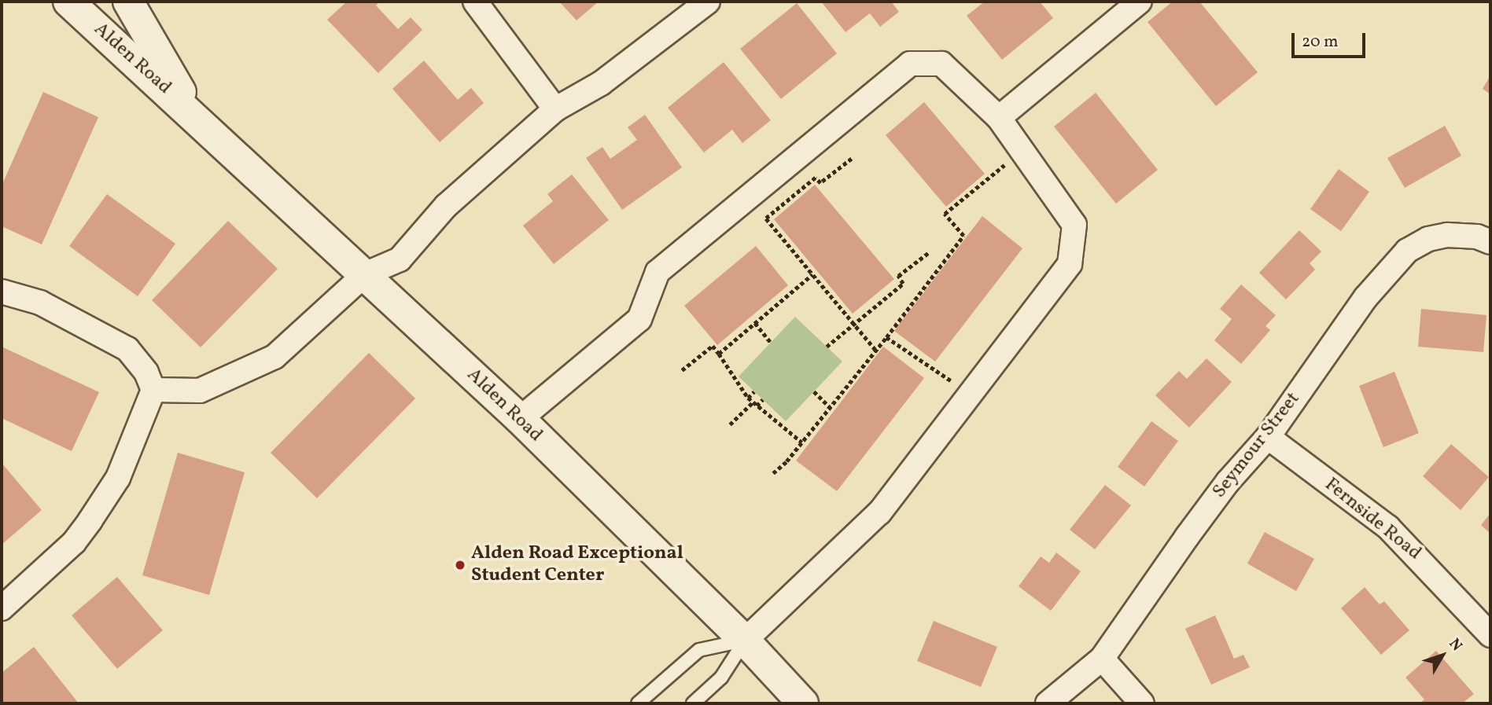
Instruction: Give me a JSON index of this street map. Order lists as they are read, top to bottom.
{
  "streets": {
    "street": ["Alden Road", "Seymour Street", "Fernside Road"]
  },
  "crossings": [
    ["Seymour Street", "Fernside Road"]
  ],
  "places": ["Alden Road Exceptional Student Center"],
  "scale_bar": "20 m",
  "north": "top right"
}
